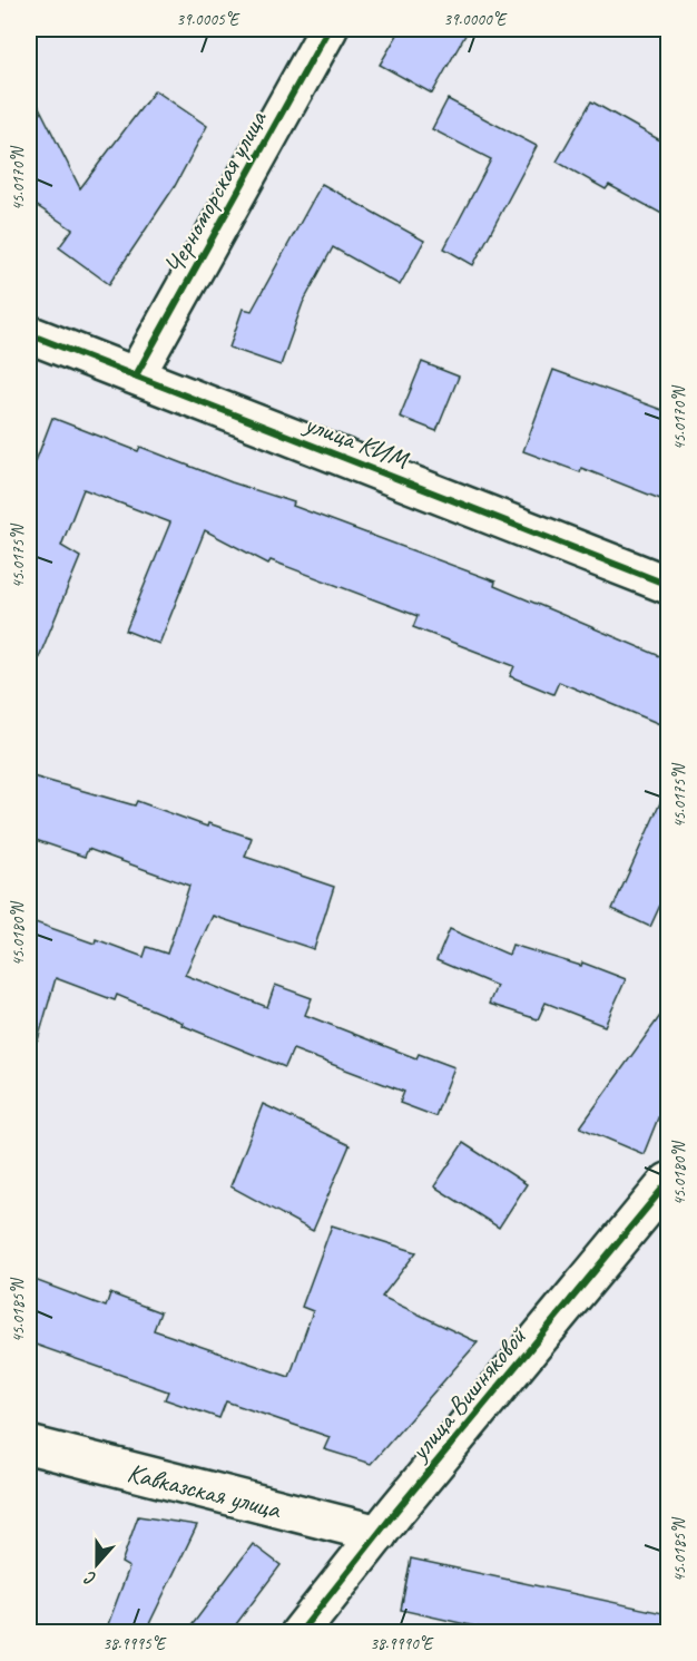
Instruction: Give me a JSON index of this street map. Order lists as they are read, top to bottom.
{
  "streets": {
    "street": [
      "Черноморская улица",
      "улица КИМ",
      "улица Вишняковой",
      "Кавказская улица"
    ]
  },
  "crossings": [
    ["Черноморская улица", "улица КИМ"],
    ["улица Вишняковой", "Кавказская улица"]
  ],
  "north": "bottom",
  "coordinates": [
    "39.0005°E",
    "39.0000°E",
    "45.0170°N",
    "45.0175°N",
    "45.0180°N",
    "45.0185°N",
    "38.9995°E",
    "38.9990°E"
  ]
}
